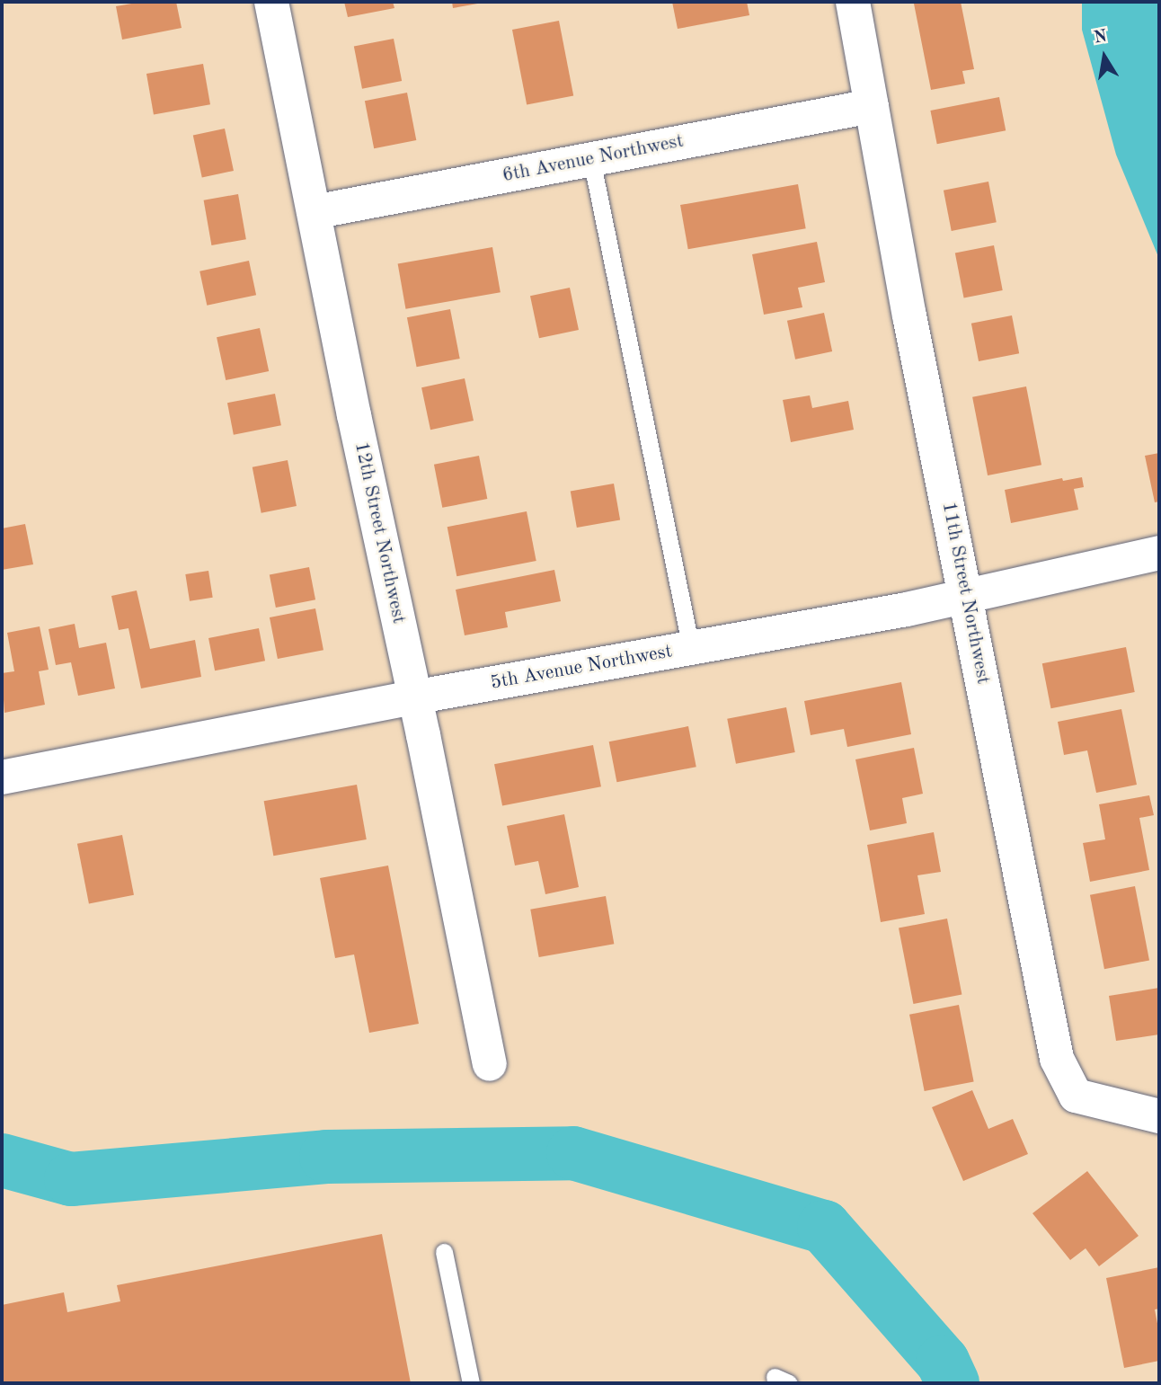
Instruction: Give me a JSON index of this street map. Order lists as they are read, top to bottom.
{
  "streets": {
    "street": [
      "6th Avenue Northwest",
      "12th Street Northwest",
      "11th Street Northwest",
      "5th Avenue Northwest"
    ]
  },
  "crossings": [
    ["6th Avenue Northwest", "12th Street Northwest"],
    ["6th Avenue Northwest", "11th Street Northwest"],
    ["12th Street Northwest", "5th Avenue Northwest"],
    ["11th Street Northwest", "5th Avenue Northwest"]
  ],
  "north": "top"
}
